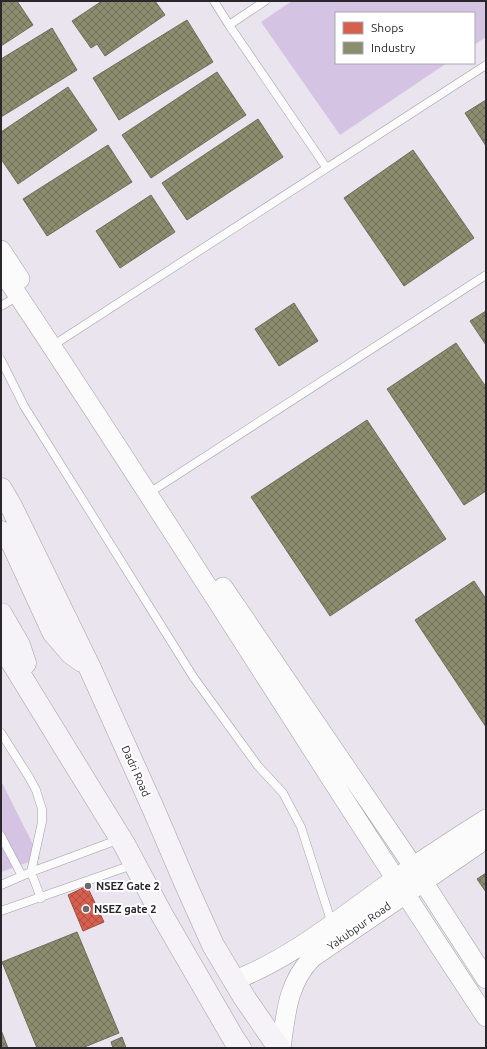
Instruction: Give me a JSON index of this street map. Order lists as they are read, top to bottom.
{
  "streets": {
    "main road": ["Dadri Road"],
    "street": ["Yakubpur Road"]
  },
  "crossings": [
    ["Dadri Road", "Yakubpur Road"]
  ],
  "places": ["NSEZ Gate 2", "NSEZ gate 2"],
  "legend": ["Shops", "Industry"]
}
